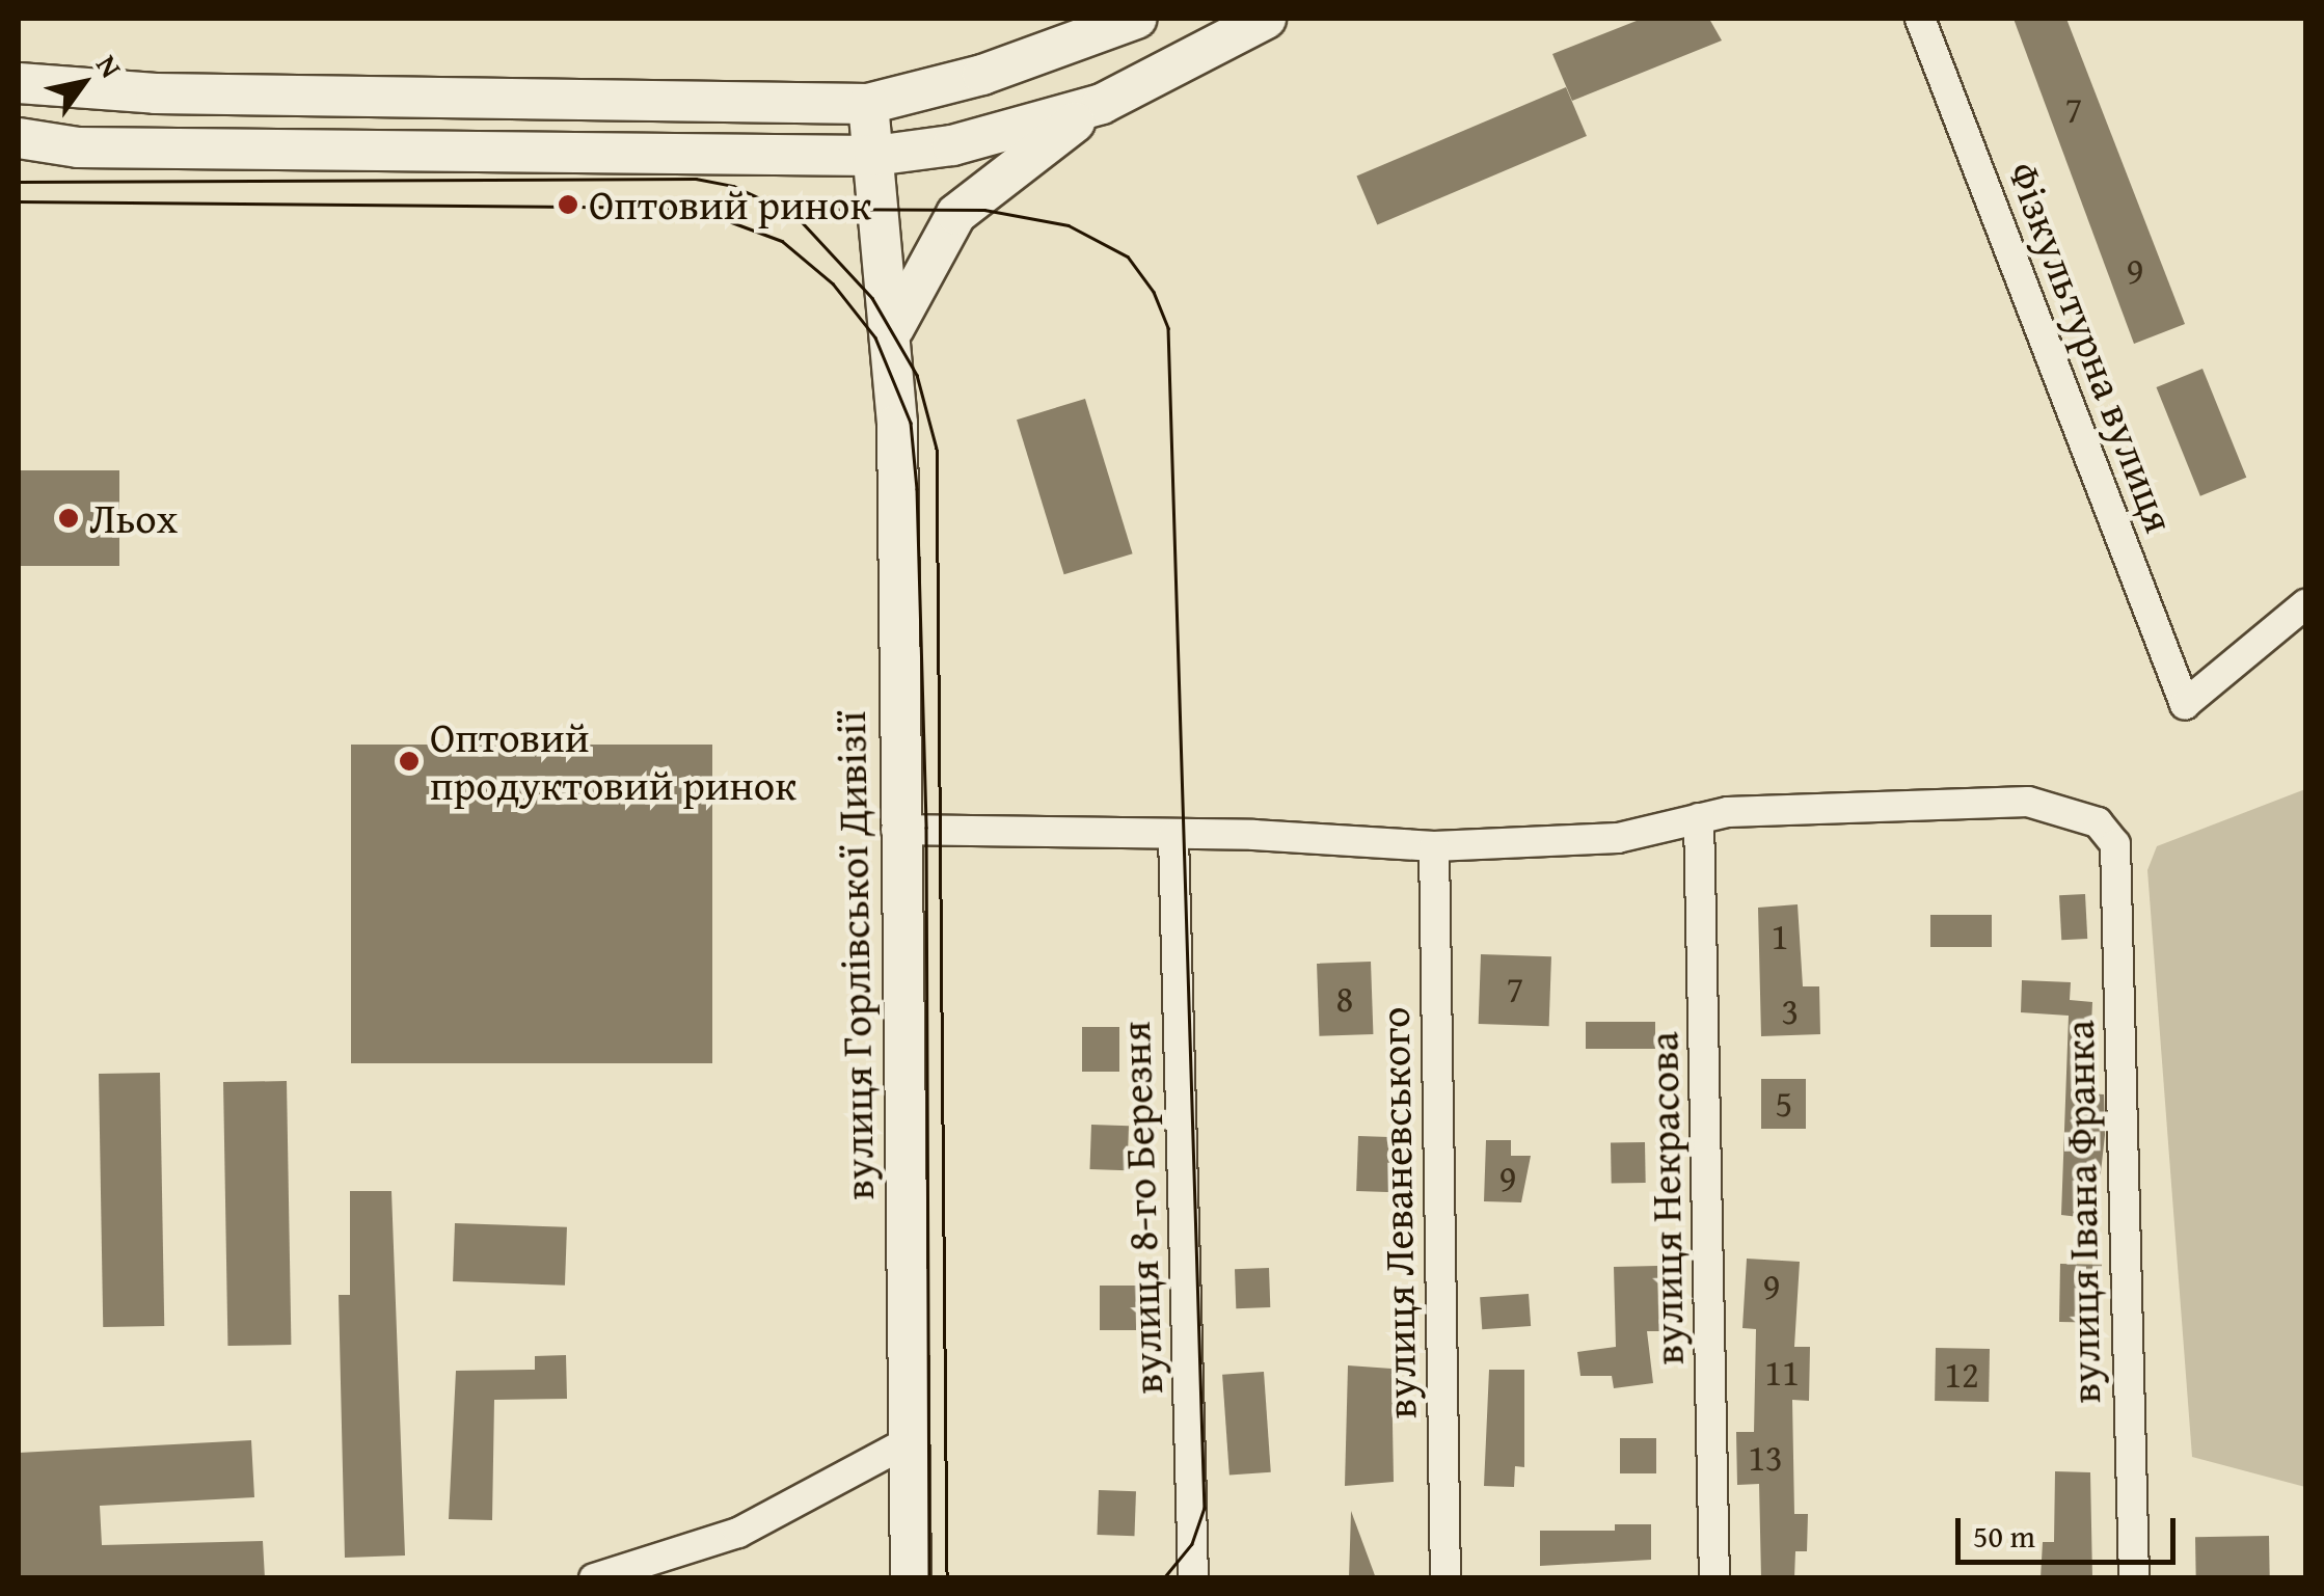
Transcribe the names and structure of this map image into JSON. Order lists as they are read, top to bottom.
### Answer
{
  "streets": {
    "main road": ["вулиця Горлівської Дивізії"],
    "street": [
      "Фізкультурна вулиця",
      "вулиця Некрасова",
      "вулиця 8-го Березня",
      "вулиця Івана Франка",
      "вулиця Леваневського"
    ]
  },
  "crossings": [
    ["вулиця Некрасова", "вулиця Івана Франка"]
  ],
  "places": ["Оптовий ринок", "Льох", "Оптовий продуктовий ринок"],
  "house_numbers": [
    "7",
    "9",
    "1",
    "7",
    "8",
    "3",
    "5",
    "9",
    "9",
    "11",
    "12",
    "13"
  ],
  "scale_bar": "50 m",
  "north": "top right"
}
